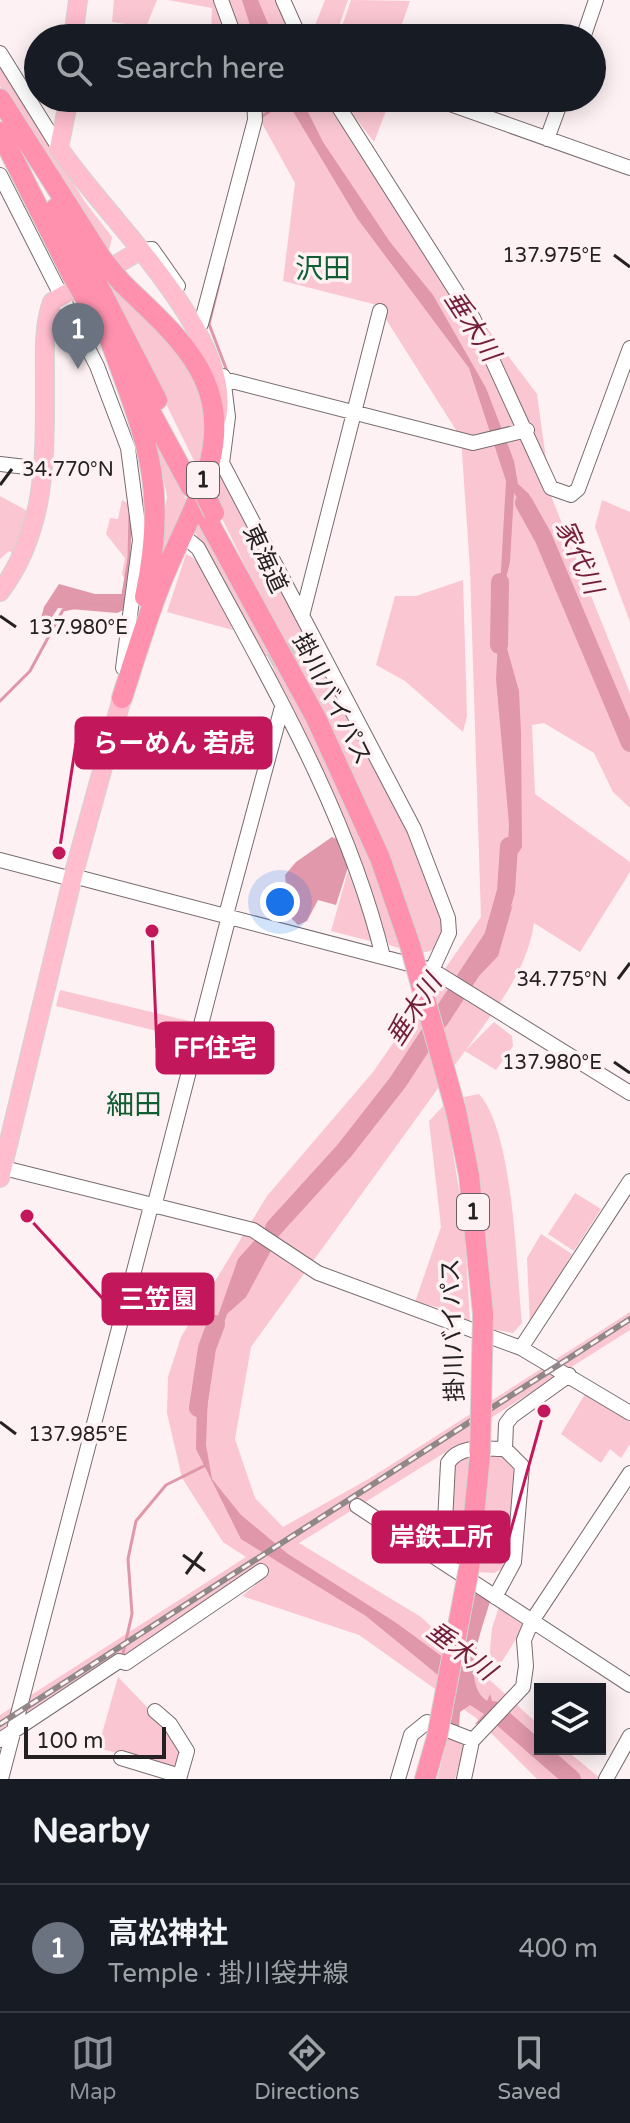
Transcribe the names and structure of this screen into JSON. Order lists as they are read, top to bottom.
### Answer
{
  "streets": {
    "highway": ["1", "東海道", "掛川バイパス"]
  },
  "crossings": [
    ["1", "東海道"],
    ["東海道", "掛川バイパス"]
  ],
  "districts": ["沢田", "細田"],
  "water": ["垂木川", "家代川"],
  "places": [
    "らーめん 若虎",
    "FF住宅",
    "三笠園",
    "岸鉄工所"
  ],
  "scale_bar": "100 m",
  "page": {
    "search": "Search here",
    "pins": "1",
    "scale": "100 m",
    "heading": "Nearby",
    "list": [
      {
        "mark": "1",
        "name": "高松神社",
        "note": "Temple · 掛川袋井線",
        "value": "400 m"
      }
    ],
    "nav": ["Map", "Directions", "Saved"]
  },
  "coordinates": [
    "137.975°E",
    "34.770°N",
    "137.980°E",
    "34.775°N",
    "137.985°E"
  ]
}
